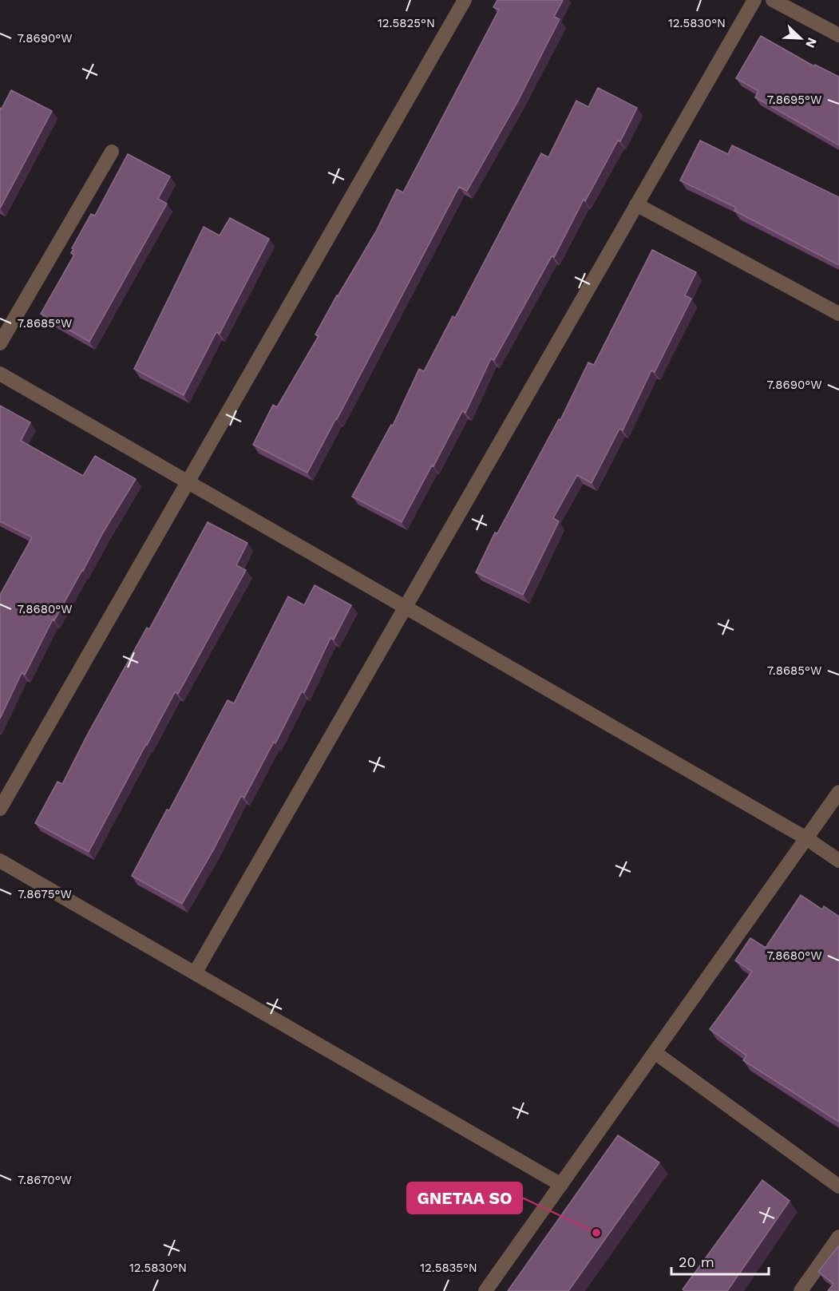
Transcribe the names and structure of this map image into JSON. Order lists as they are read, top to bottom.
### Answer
{
  "places": ["GNETAA SO"],
  "scale_bar": "20 m",
  "north": "bottom right",
  "coordinates": [
    "12.5825°N",
    "12.5830°N",
    "7.8690°W",
    "7.8695°W",
    "7.8685°W",
    "7.8680°W",
    "7.8675°W",
    "7.8670°W",
    "12.5835°N"
  ]
}
